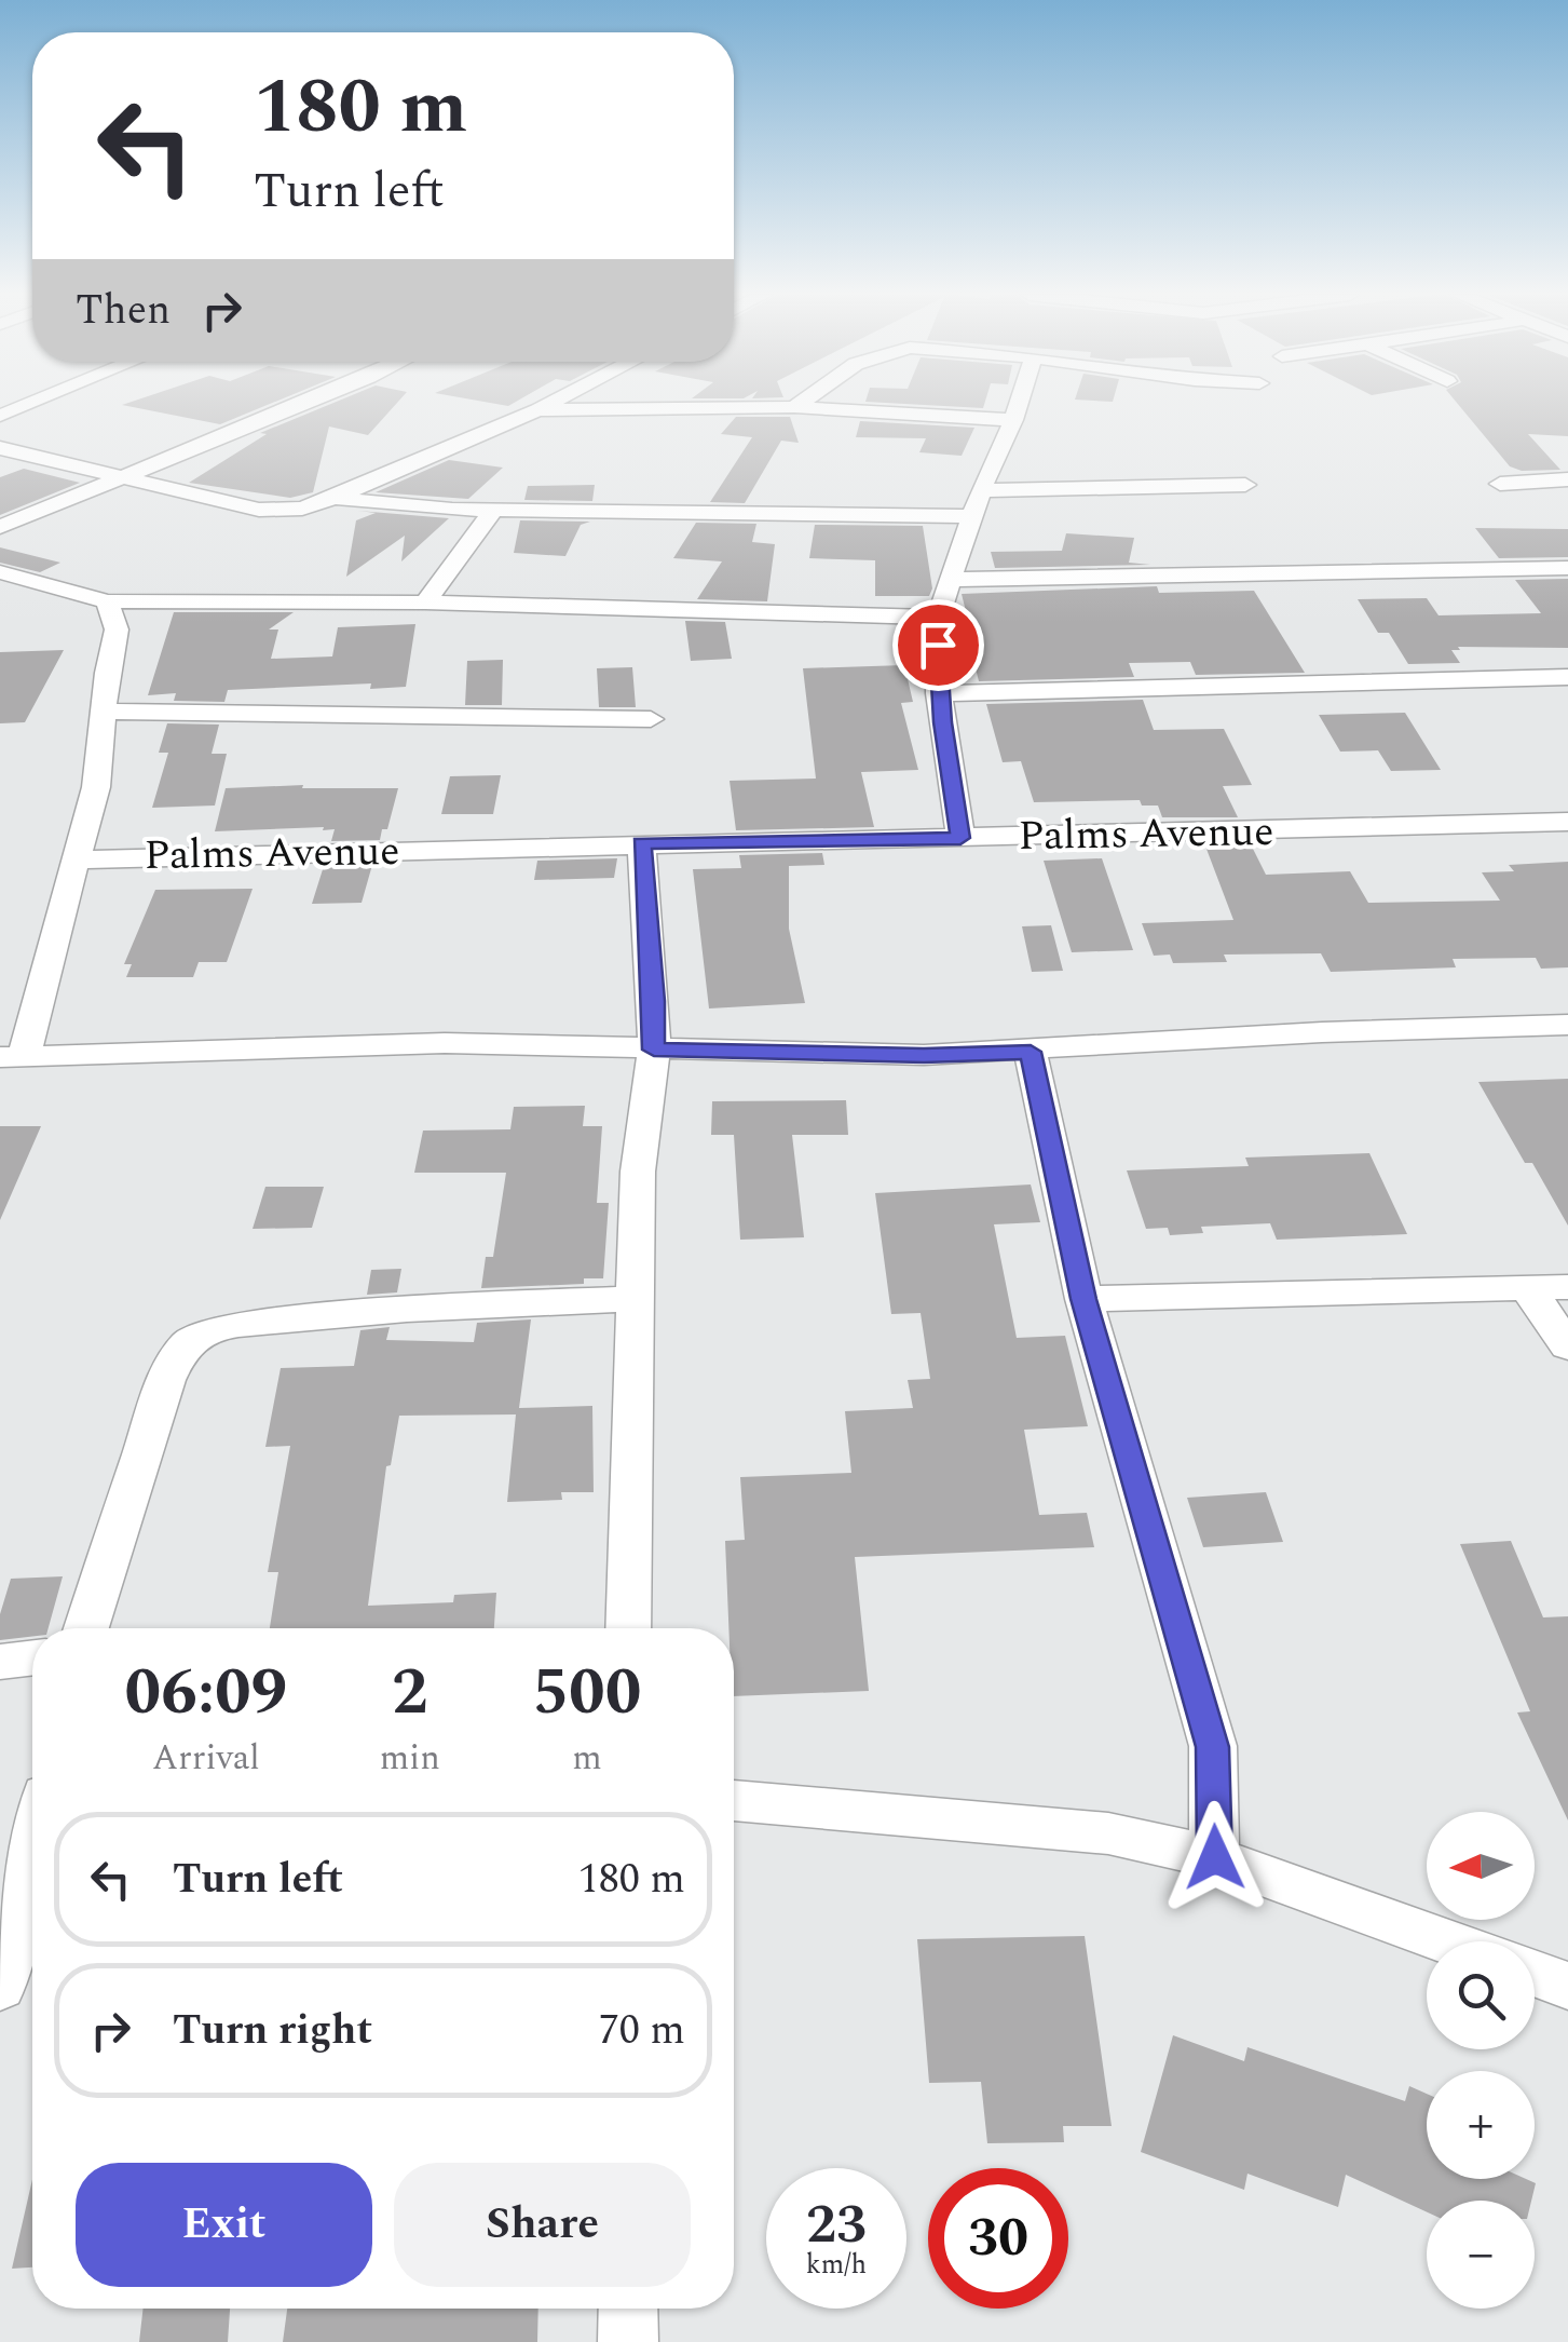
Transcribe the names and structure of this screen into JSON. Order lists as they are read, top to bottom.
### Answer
{
  "streets": {
    "street": ["Palms Avenue"]
  },
  "north": "left",
  "page": {
    "turn": ["180 m", "Turn left"],
    "then": "Then",
    "eta": [
      "06:09",
      "Arrival",
      "2",
      "min",
      "500",
      "m"
    ],
    "map_buttons": ["+", "−"],
    "list": [
      {
        "name": "Turn left",
        "value": "180 m"
      },
      {
        "name": "Turn right",
        "value": "70 m"
      }
    ],
    "buttons": ["Exit", "Share"],
    "speed": "23 km/h",
    "limit": "30"
  }
}
